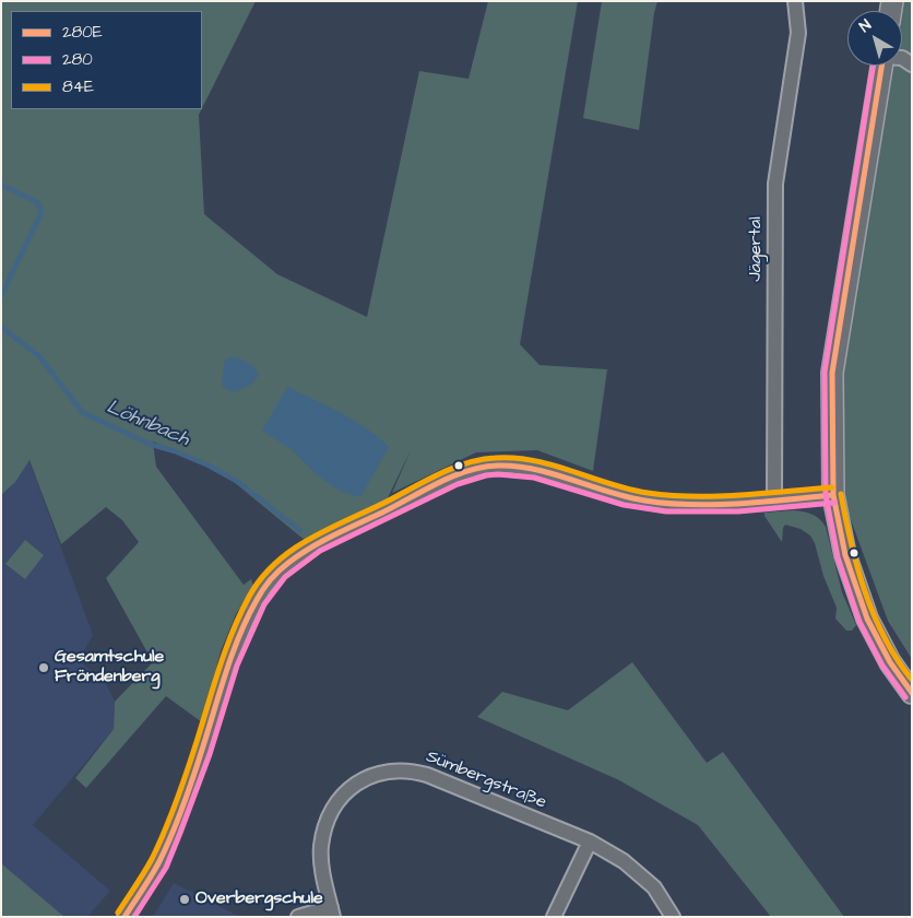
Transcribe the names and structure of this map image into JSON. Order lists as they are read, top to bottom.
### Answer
{
  "streets": {
    "street": ["Jägertal", "Sümbergstraße"]
  },
  "water": ["Löhnbach"],
  "places": ["Gesamtschule Fröndenberg", "Overbergschule"],
  "lines": ["transit line 280E", "transit line 280", "transit line 84E"],
  "legend": ["280E", "280", "84E"],
  "north": "top left"
}
